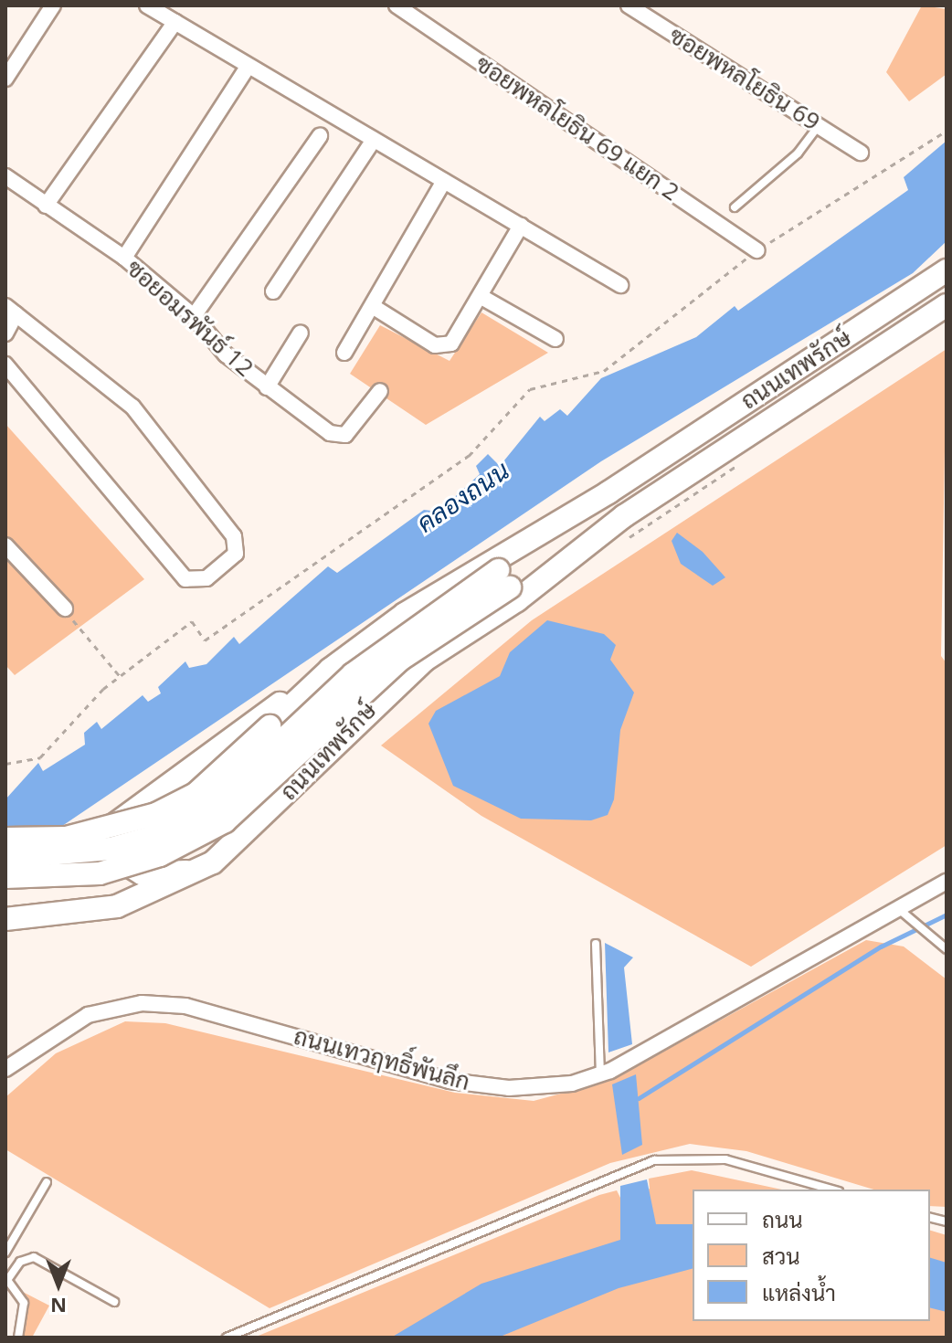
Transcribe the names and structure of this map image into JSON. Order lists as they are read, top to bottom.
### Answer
{
  "streets": {
    "main road": ["ถนนเทพรักษ์"],
    "street": [
      "ซอยพหลโยธิน 69",
      "ซอยพหลโยธิน 69 แยก 2",
      "ซอยอมรพันธ์ 12",
      "ถนนเทวฤทธิ์พันลึก"
    ]
  },
  "water": ["คลองถนน"],
  "legend": ["ถนน", "สวน", "แหล่งน้ำ"],
  "north": "bottom"
}
